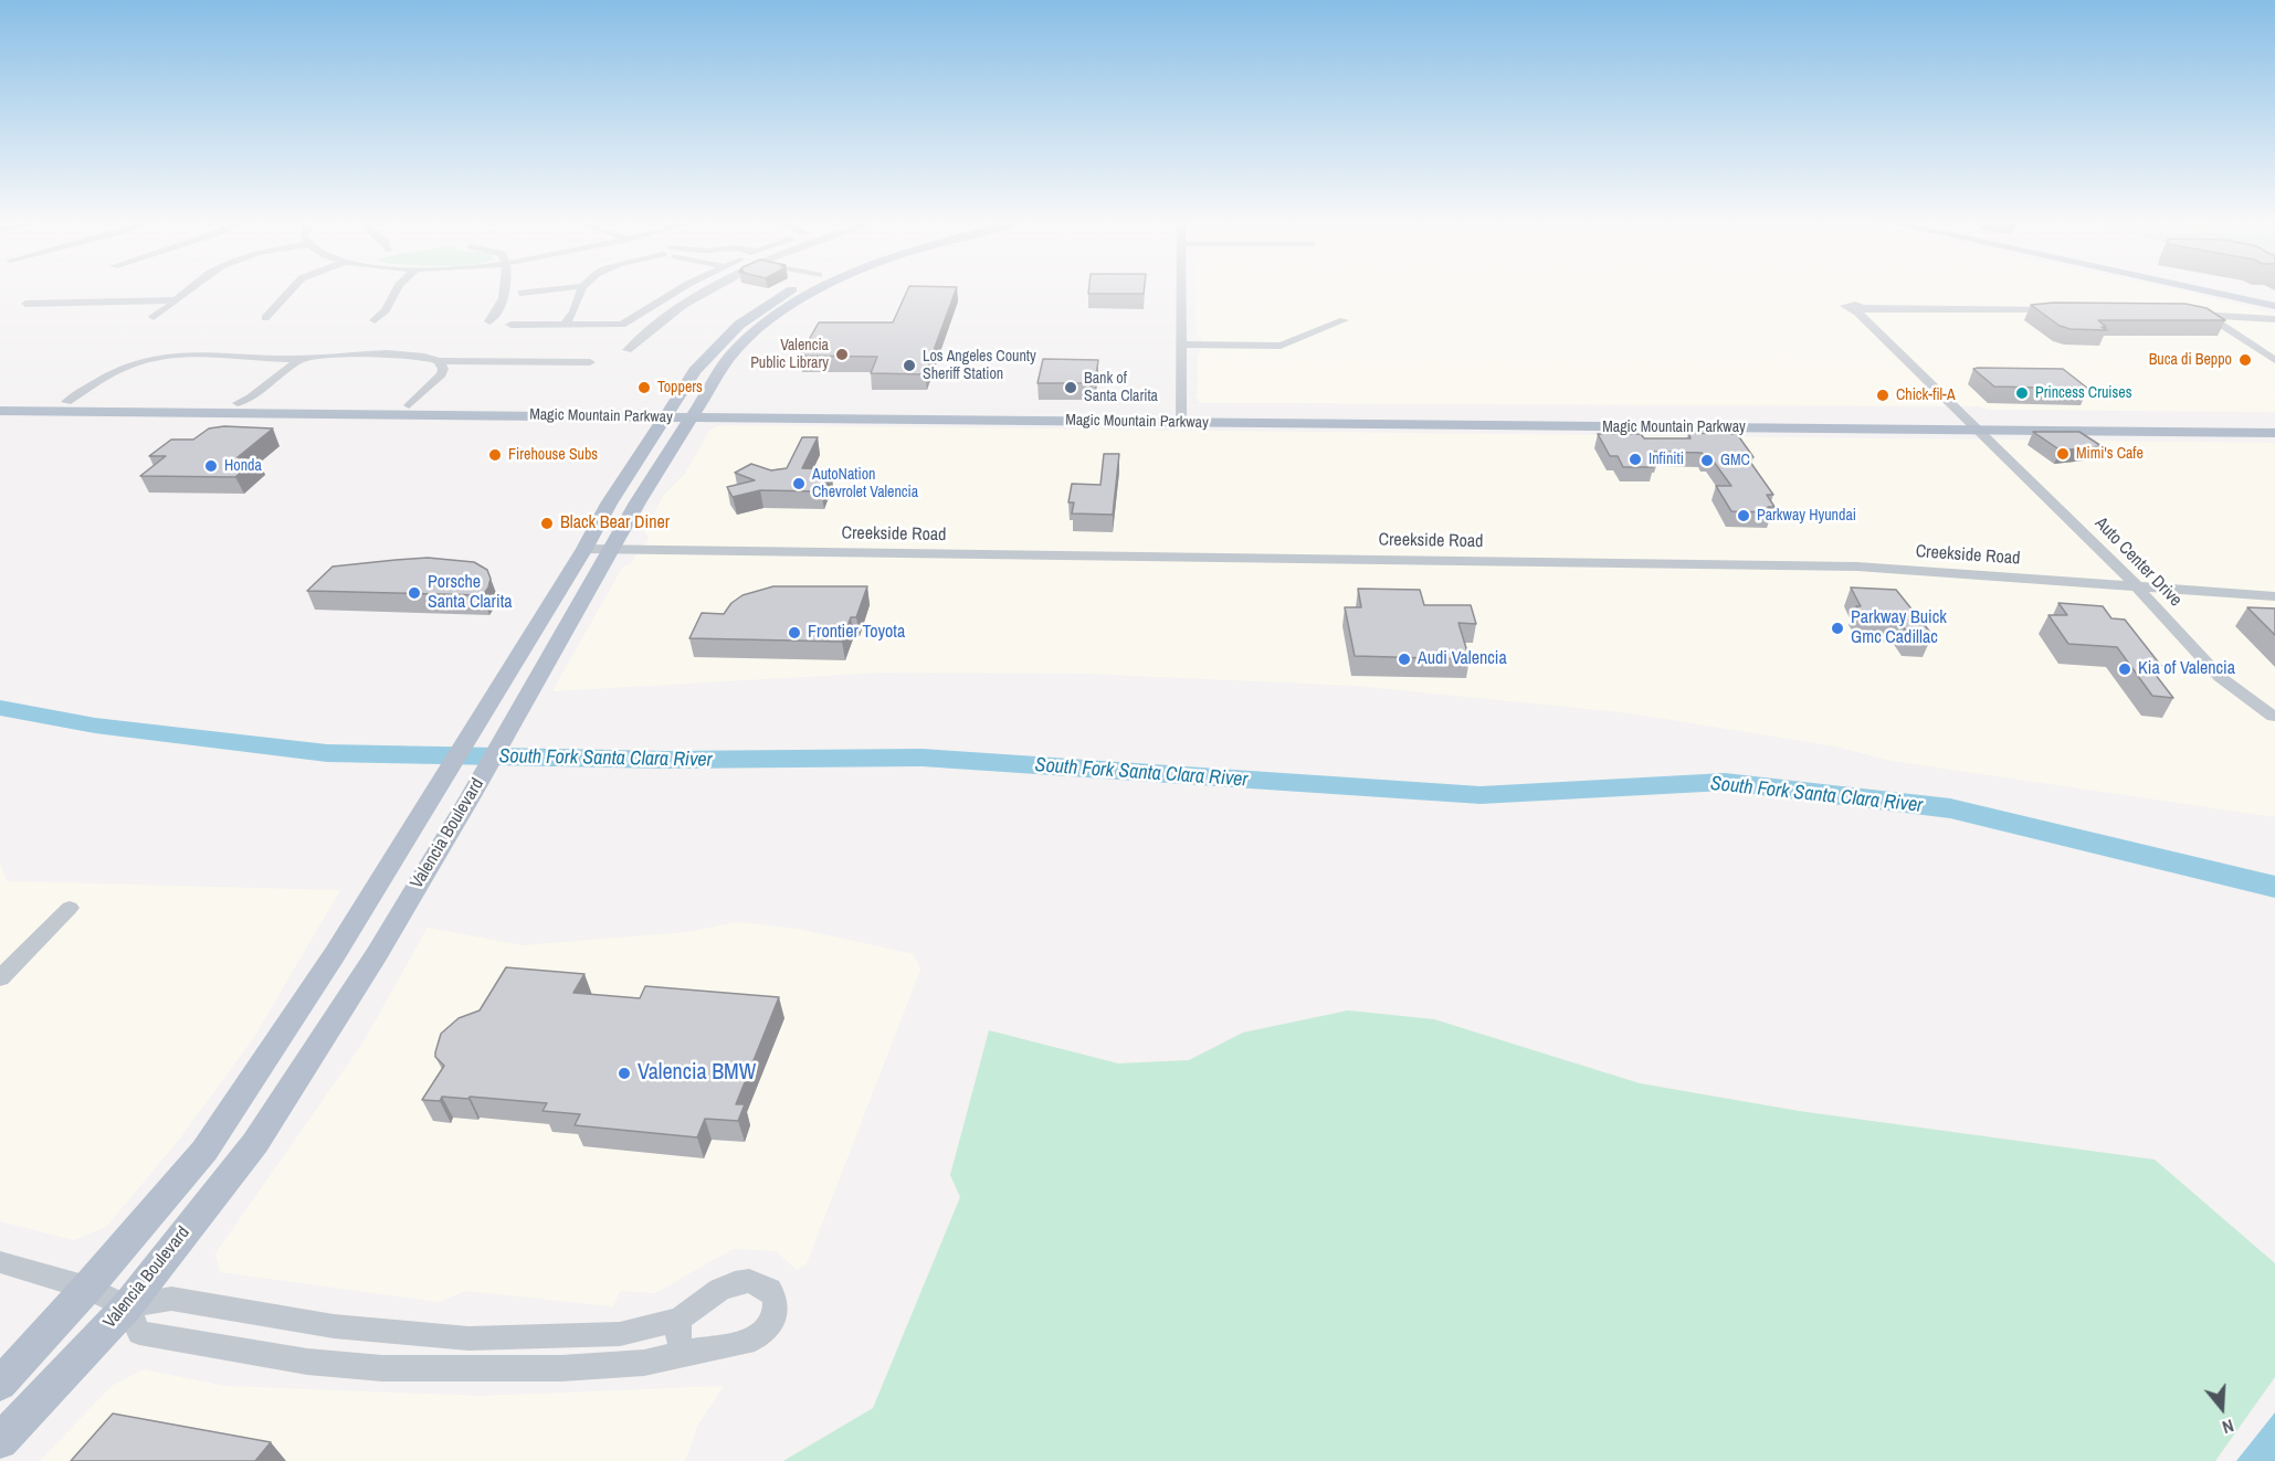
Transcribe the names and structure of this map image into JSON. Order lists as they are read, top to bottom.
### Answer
{
  "streets": {
    "main road": ["Magic Mountain Parkway", "Valencia Boulevard"],
    "street": ["Creekside Road", "Auto Center Drive"]
  },
  "crossings": [
    ["Magic Mountain Parkway", "Auto Center Drive"],
    ["Magic Mountain Parkway", "Valencia Boulevard"],
    ["Creekside Road", "Auto Center Drive"],
    ["Creekside Road", "Valencia Boulevard"]
  ],
  "water": ["South Fork Santa Clara River"],
  "places": [
    "Valencia Public Library",
    "Buca di Beppo",
    "Los Angeles County Sheriff Station",
    "Toppers",
    "Bank of Santa Clarita",
    "Princess Cruises",
    "Chick-fil-A",
    "Mimi's Cafe",
    "Firehouse Subs",
    "Infiniti",
    "GMC",
    "Honda",
    "AutoNation Chevrolet Valencia",
    "Parkway Hyundai",
    "Black Bear Diner",
    "Porsche Santa Clarita",
    "Parkway Buick Gmc Cadillac",
    "Frontier Toyota",
    "Audi Valencia",
    "Kia of Valencia",
    "Valencia BMW"
  ],
  "north": "bottom"
}
